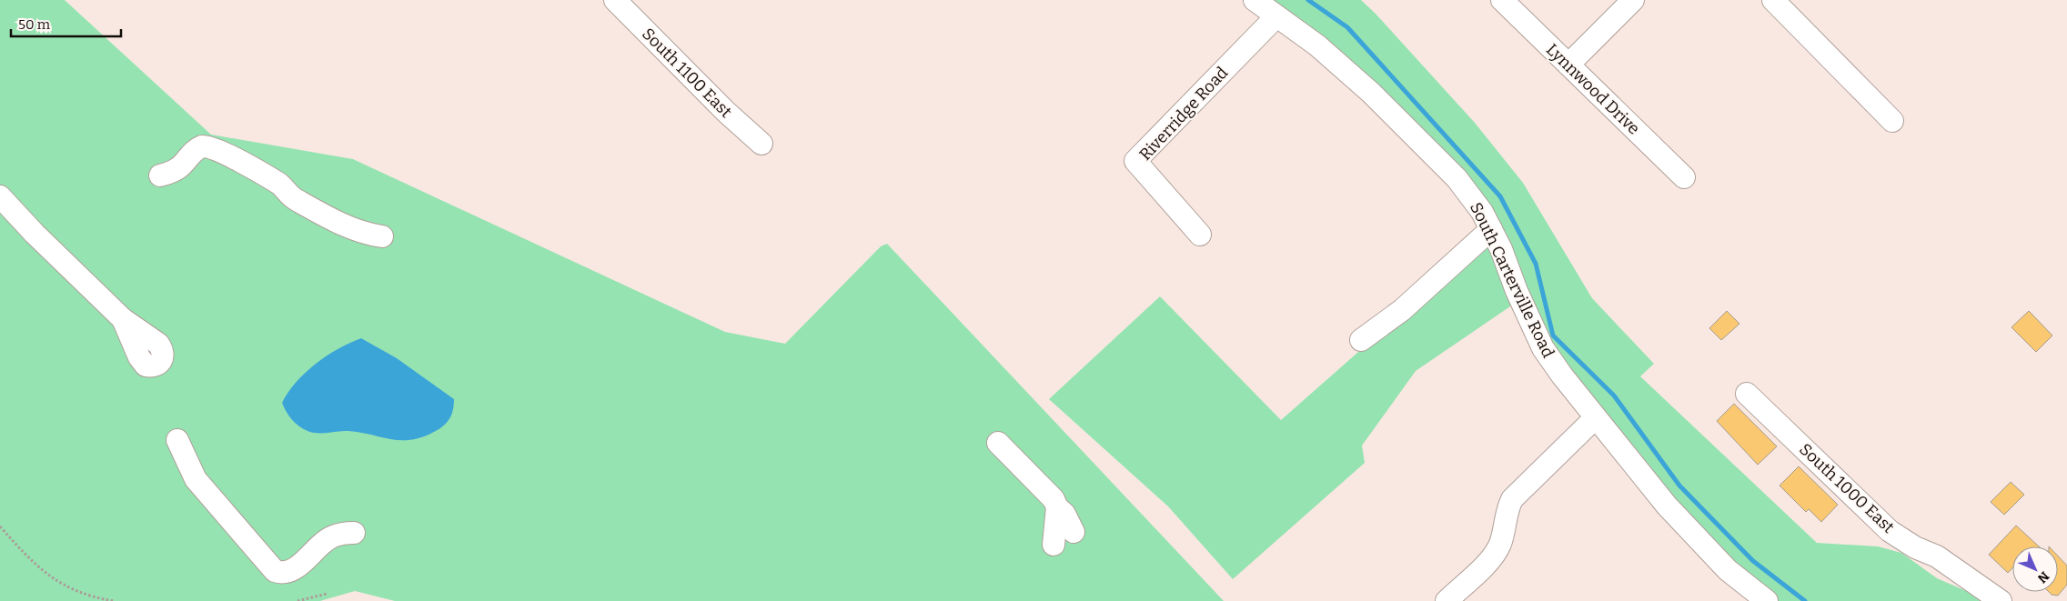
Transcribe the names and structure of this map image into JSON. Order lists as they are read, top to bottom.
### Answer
{
  "streets": {
    "street": [
      "South 1100 East",
      "Lynnwood Drive",
      "Riverridge Road",
      "South Carterville Road",
      "South 1000 East"
    ]
  },
  "crossings": [
    ["Riverridge Road", "South Carterville Road"]
  ],
  "scale_bar": "50 m",
  "north": "bottom right"
}
